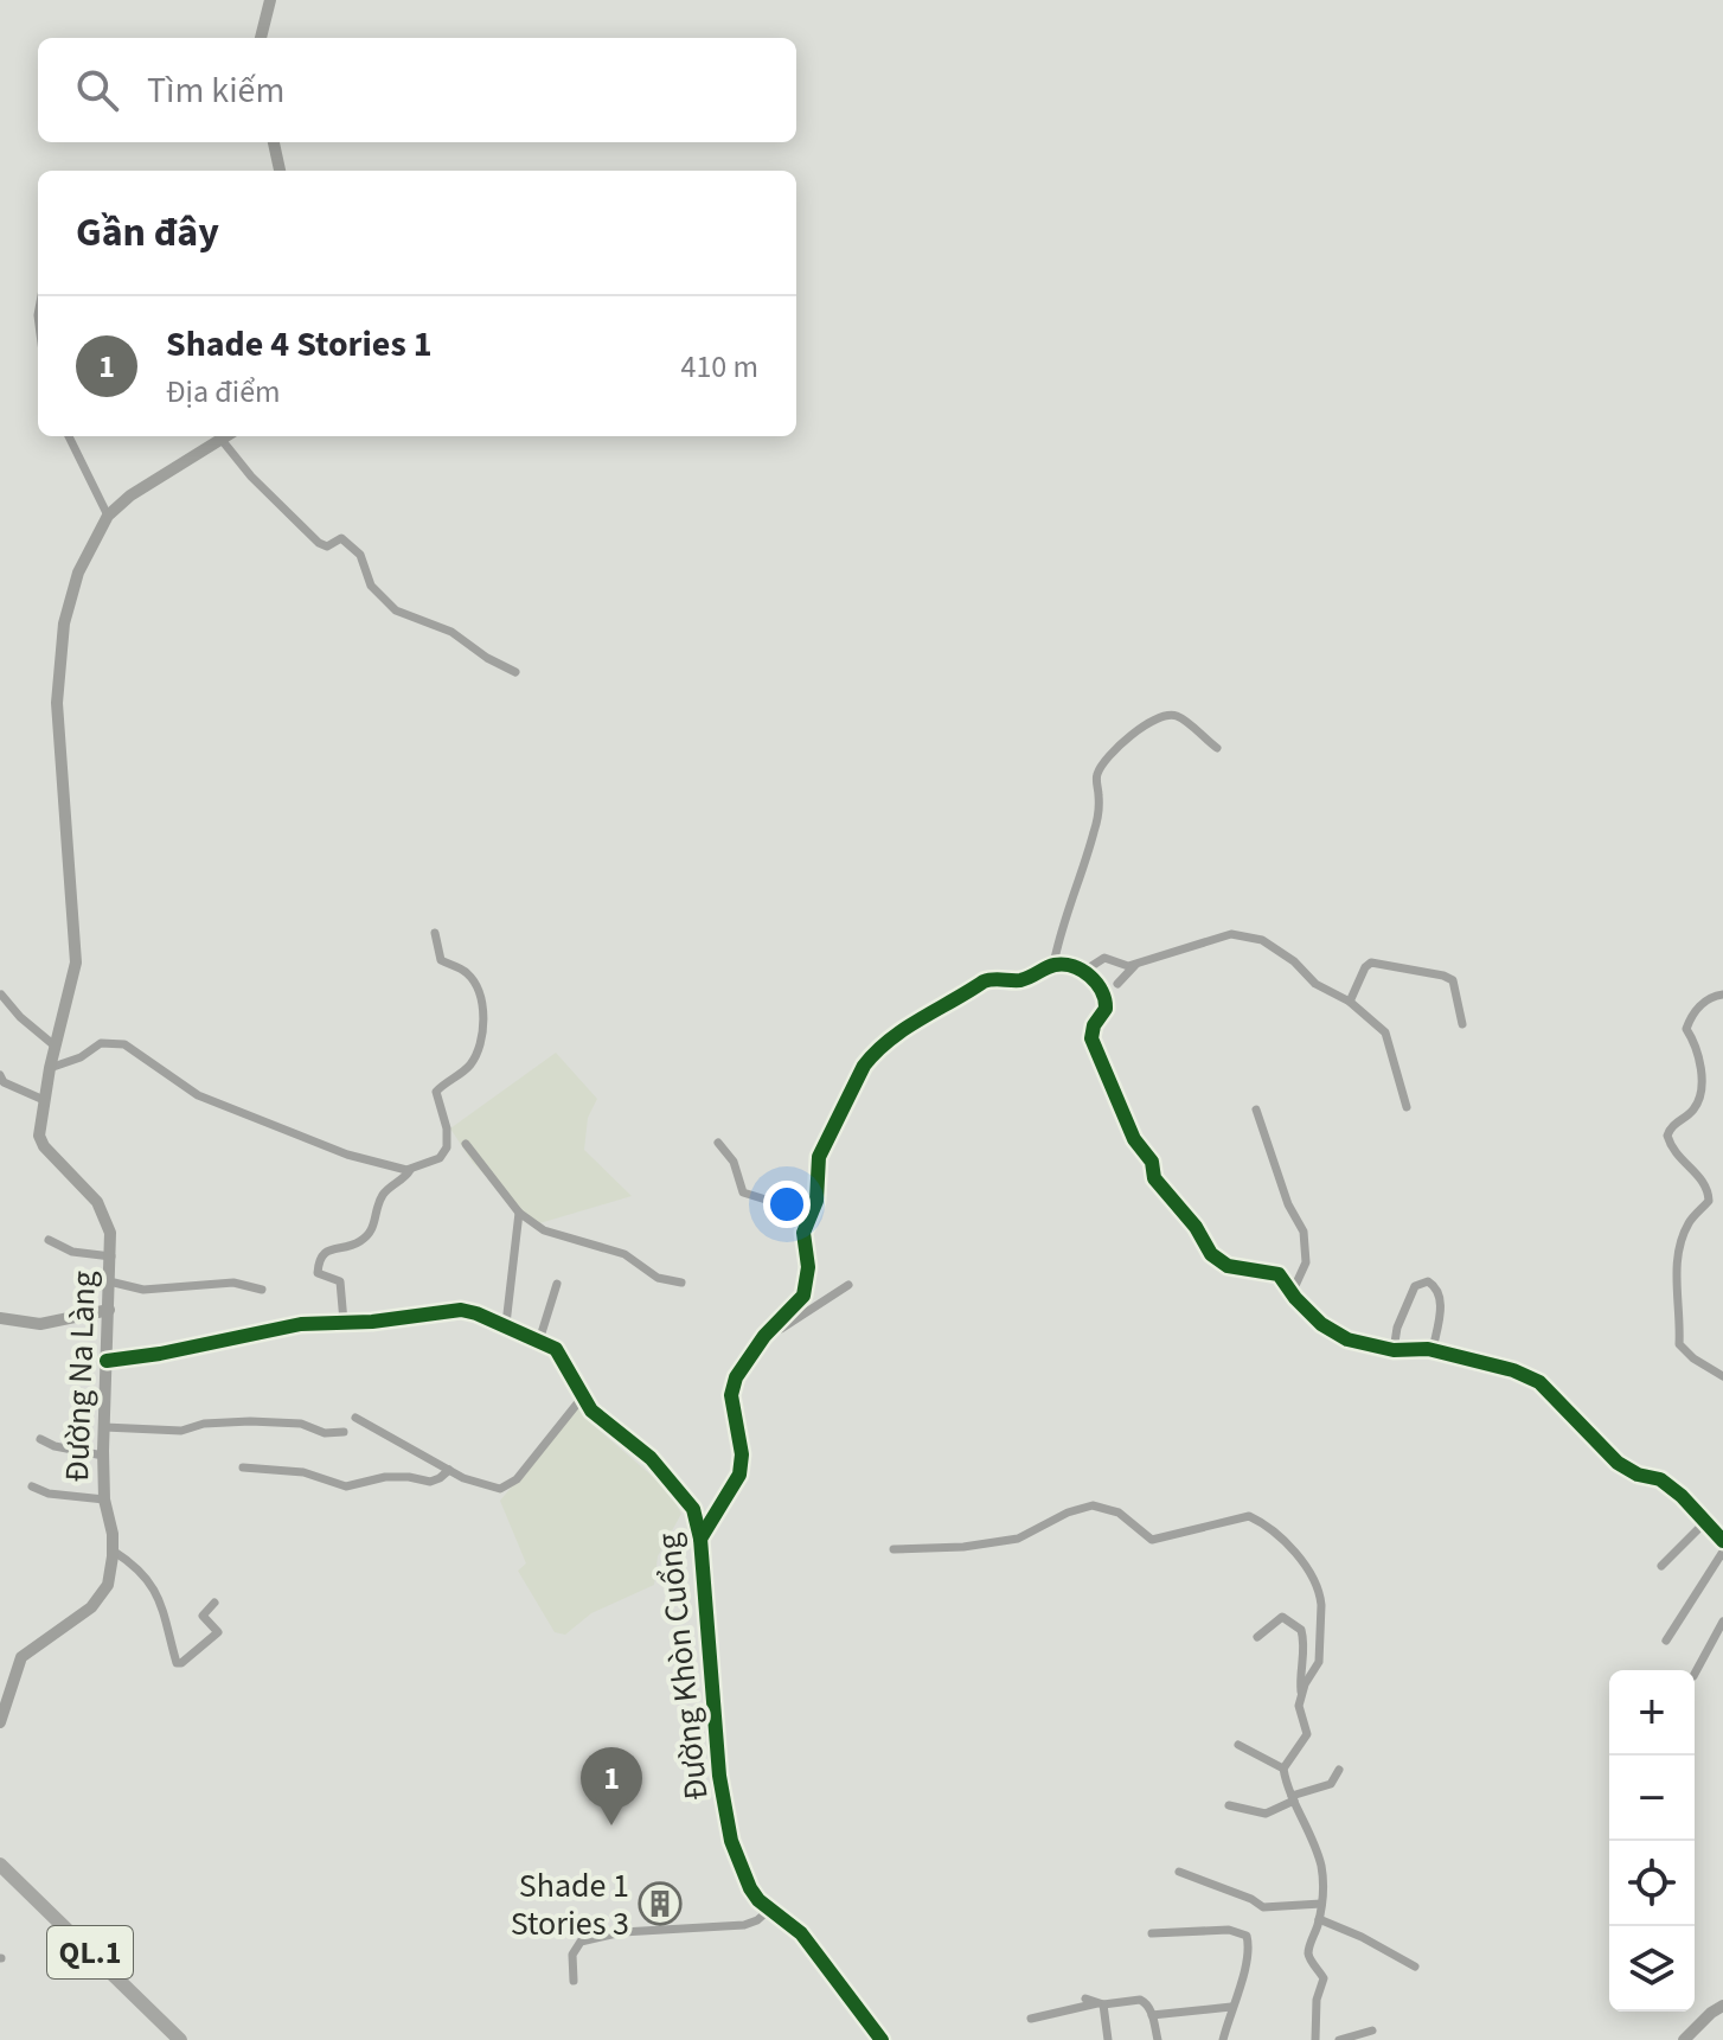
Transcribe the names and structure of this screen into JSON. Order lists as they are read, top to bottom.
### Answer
{
  "streets": {
    "highway": ["QL.1"],
    "main road": ["Đường Na Làng", "Đường Khòn Cuổng"]
  },
  "crossings": [
    ["Đường Na Làng", "Đường Khòn Cuổng"]
  ],
  "places": {
    "building": ["Shade 1 Stories 3"]
  },
  "page": {
    "search": "Tìm kiếm",
    "heading": "Gần đây",
    "list": [
      {
        "mark": "1",
        "name": "Shade 4 Stories 1",
        "note": "Địa điểm",
        "value": "410 m"
      }
    ],
    "map_buttons": ["+", "−"],
    "pins": "1"
  }
}
